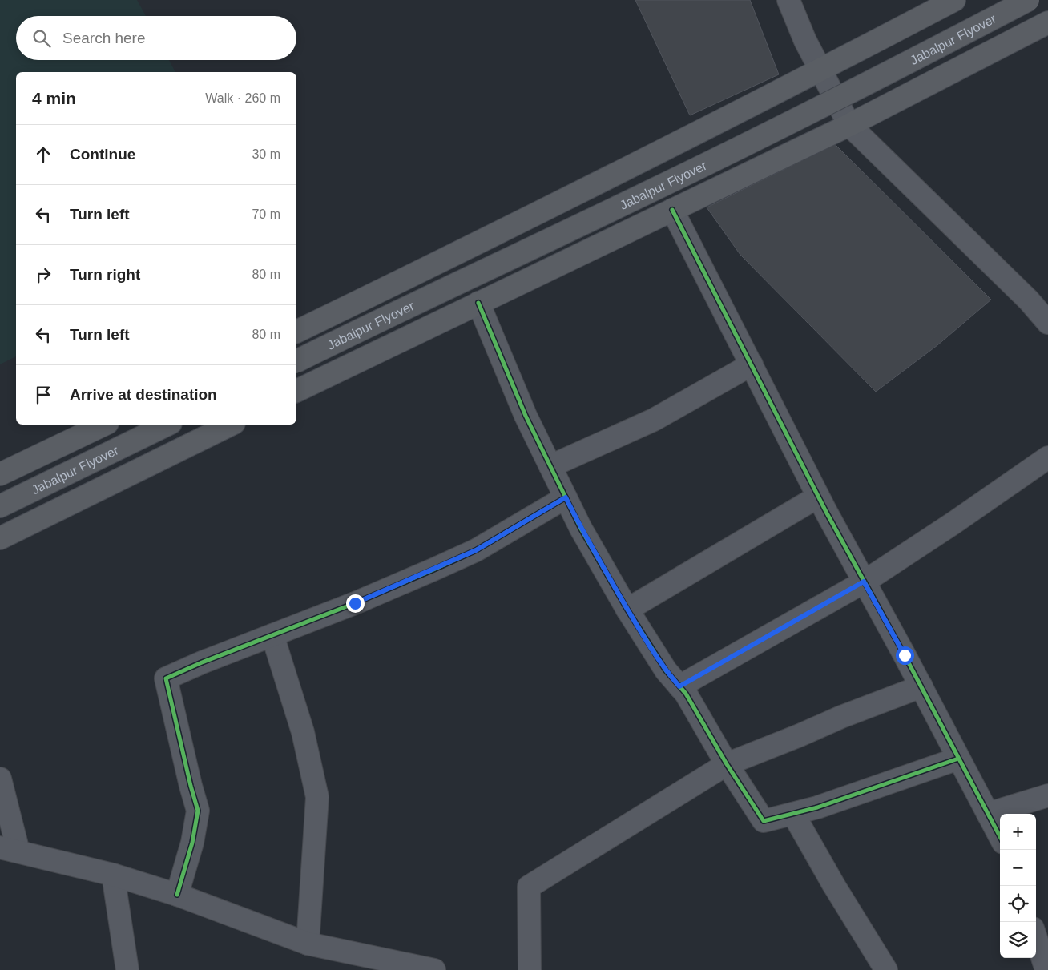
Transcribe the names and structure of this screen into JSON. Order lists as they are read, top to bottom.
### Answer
{
  "streets": {
    "main road": ["Jabalpur Flyover"]
  },
  "page": {
    "search": "Search here",
    "heading": ["4 min", "Walk · 260 m"],
    "list": [
      ["Continue", "30 m"],
      ["Turn left", "70 m"],
      ["Turn right", "80 m"],
      ["Turn left", "80 m"],
      "Arrive at destination"
    ],
    "map_buttons": ["+", "−"]
  }
}
